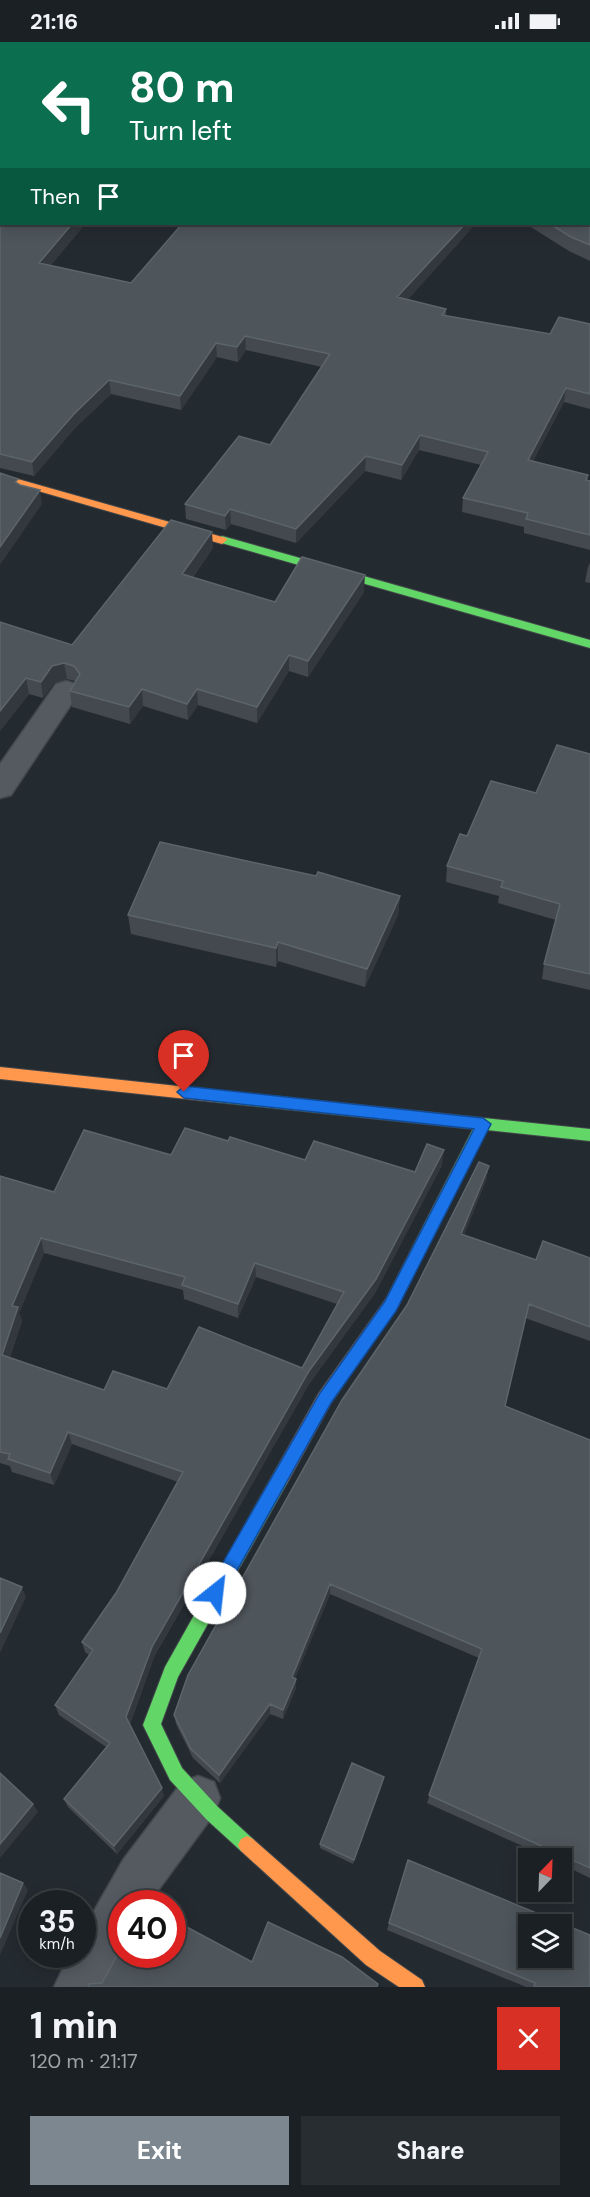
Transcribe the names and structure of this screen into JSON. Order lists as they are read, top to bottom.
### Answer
{
  "north": "top right",
  "page": {
    "status": "21:16",
    "turn": ["80 m", "Turn left"],
    "then": "Then",
    "speed": "35 km/h",
    "limit": "40",
    "heading": ["1 min", "120 m · 21:17"],
    "buttons": ["Exit", "Share"]
  }
}
